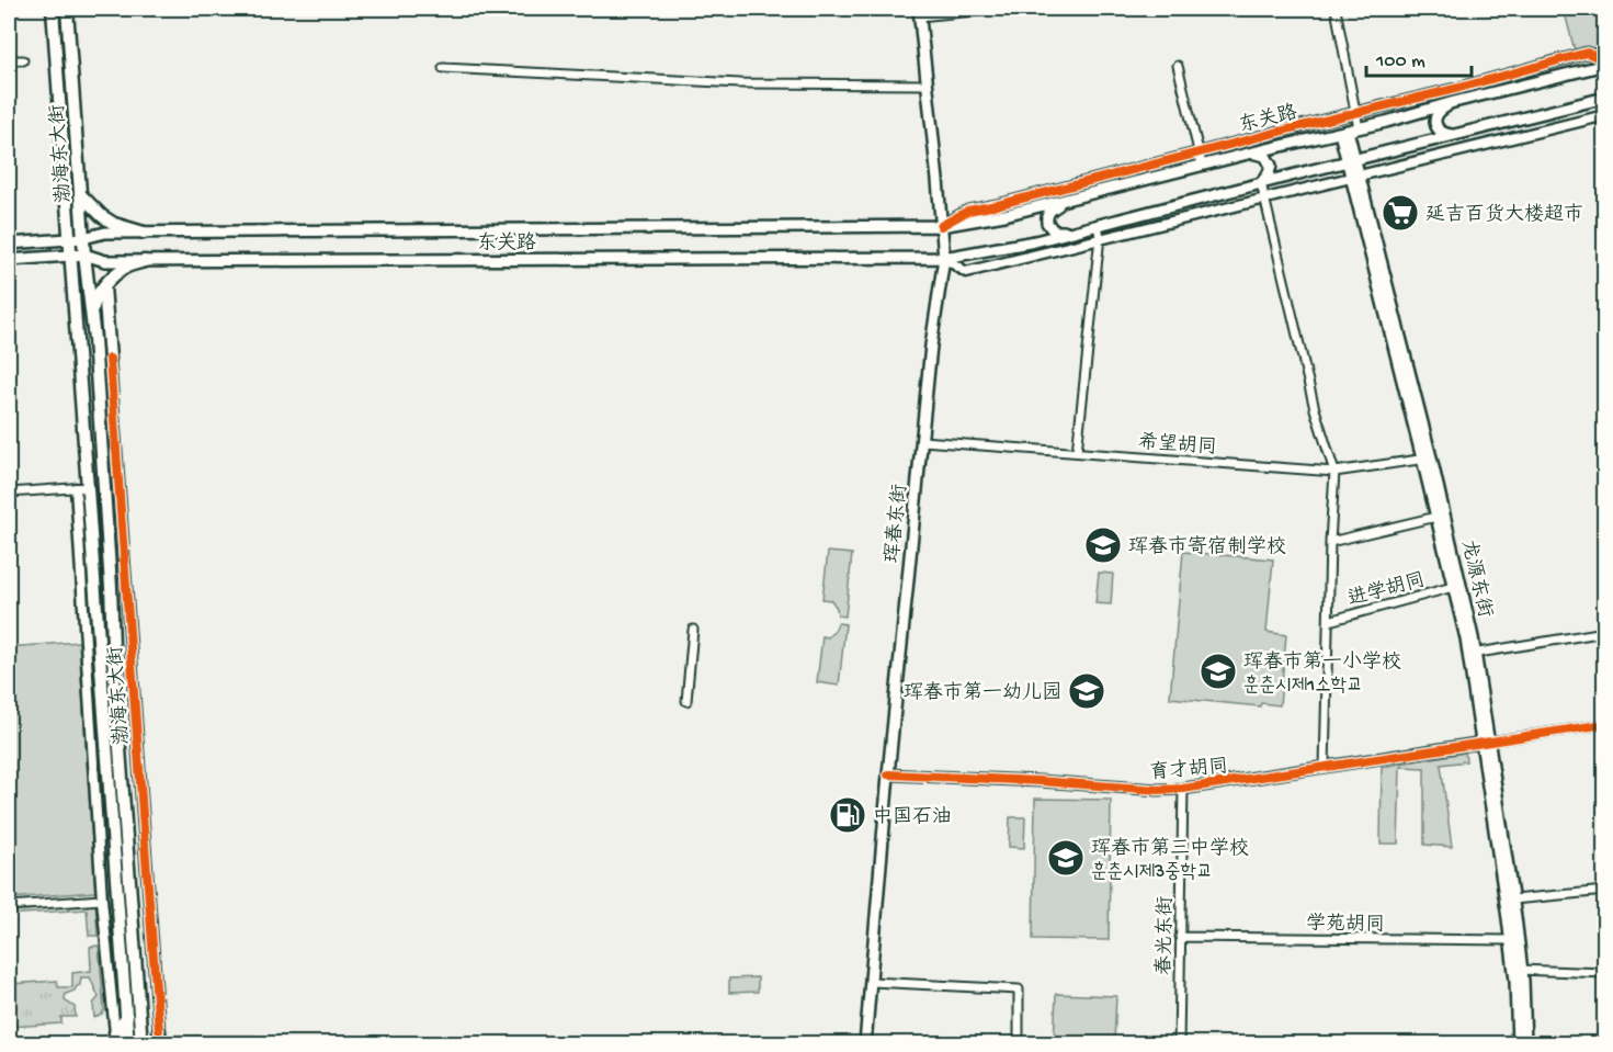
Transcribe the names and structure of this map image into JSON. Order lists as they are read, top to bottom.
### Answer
{
  "streets": {
    "highway": ["渤海东大街"],
    "main road": ["东关路", "珲春东街", "龙源东街"],
    "street": [
      "希望胡同",
      "进学胡同",
      "育才胡同",
      "学苑胡同",
      "春光东街"
    ]
  },
  "crossings": [
    ["东关路", "渤海东大街"],
    ["东关路", "珲春东街"],
    ["东关路", "龙源东街"],
    ["希望胡同", "珲春东街"],
    ["希望胡同", "龙源东街"],
    ["珲春东街", "育才胡同"],
    ["龙源东街", "进学胡同"],
    ["龙源东街", "育才胡同"],
    ["龙源东街", "学苑胡同"],
    ["育才胡同", "春光东街"],
    ["学苑胡同", "春光东街"]
  ],
  "places": {
    "supermarket": ["延吉百货大楼超市"],
    "school or university": [
      "珲春市寄宿制学校",
      "珲春市第一小学校 훈춘시제1소학교",
      "珲春市第一幼儿园",
      "珲春市第三中学校 훈춘시제3중학교"
    ],
    "fuel station": ["中国石油"]
  },
  "scale_bar": "100 m"
}
